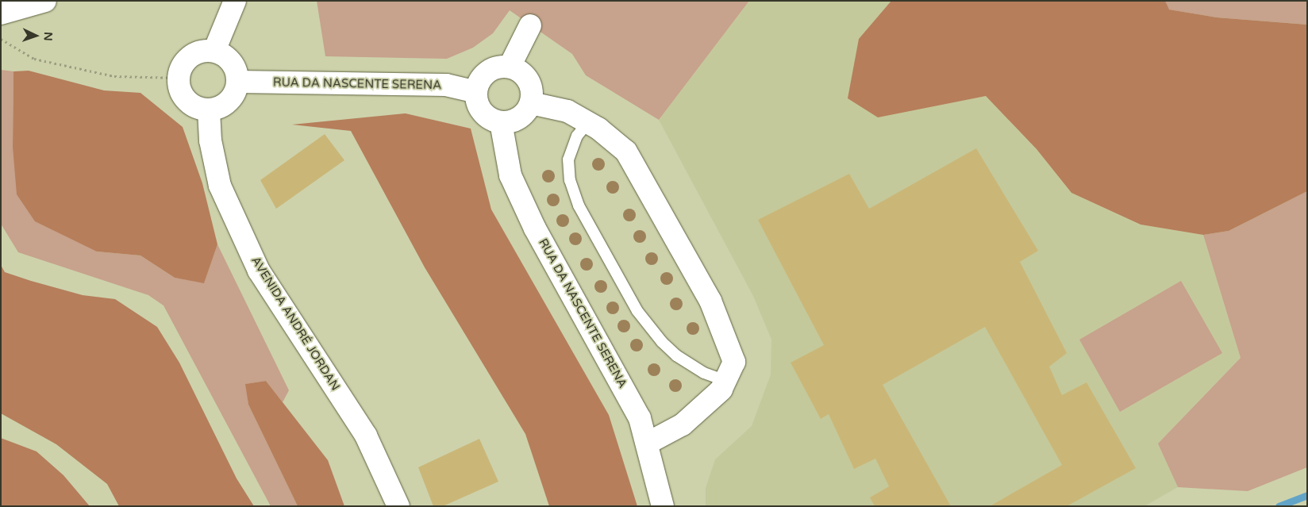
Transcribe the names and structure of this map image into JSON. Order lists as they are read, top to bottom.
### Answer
{
  "streets": {
    "street": ["RUA DA NASCENTE SERENA", "AVENIDA ANDRÉ JORDAN"]
  },
  "crossings": [
    ["RUA DA NASCENTE SERENA", "AVENIDA ANDRÉ JORDAN"]
  ],
  "north": "right"
}
